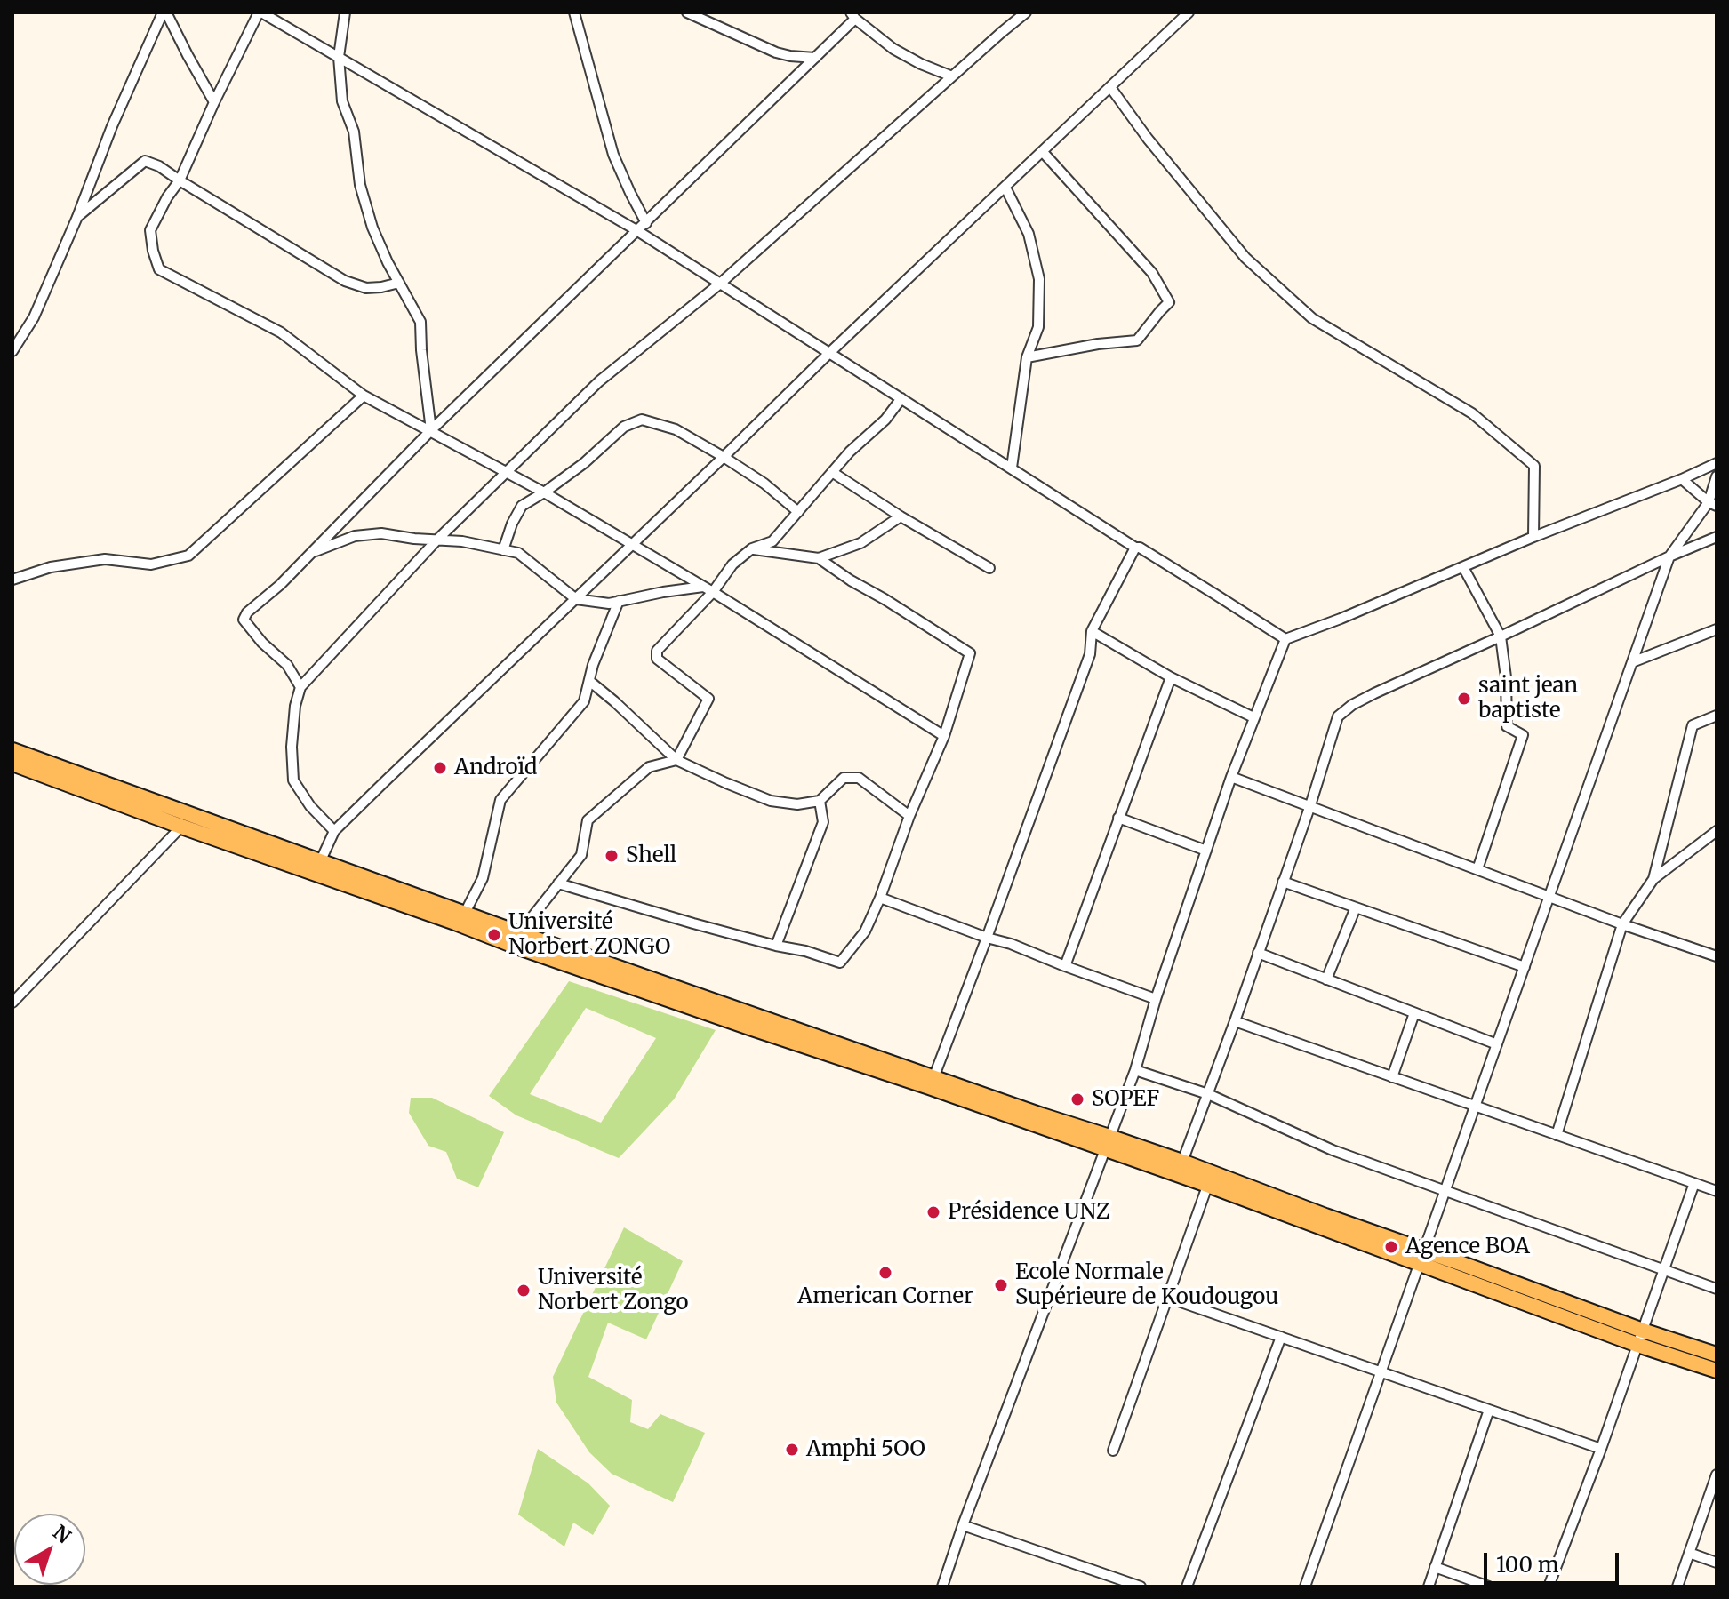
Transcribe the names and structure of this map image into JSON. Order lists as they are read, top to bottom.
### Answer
{
  "places": [
    "saint jean baptiste",
    "Androïd",
    "Shell",
    "Université Norbert ZONGO",
    "SOPEF",
    "Présidence UNZ",
    "Agence BOA",
    "American Corner",
    "Ecole Normale Supérieure de Koudougou",
    "Université Norbert Zongo",
    "Amphi 5OO"
  ],
  "scale_bar": "100 m",
  "north": "top right"
}
